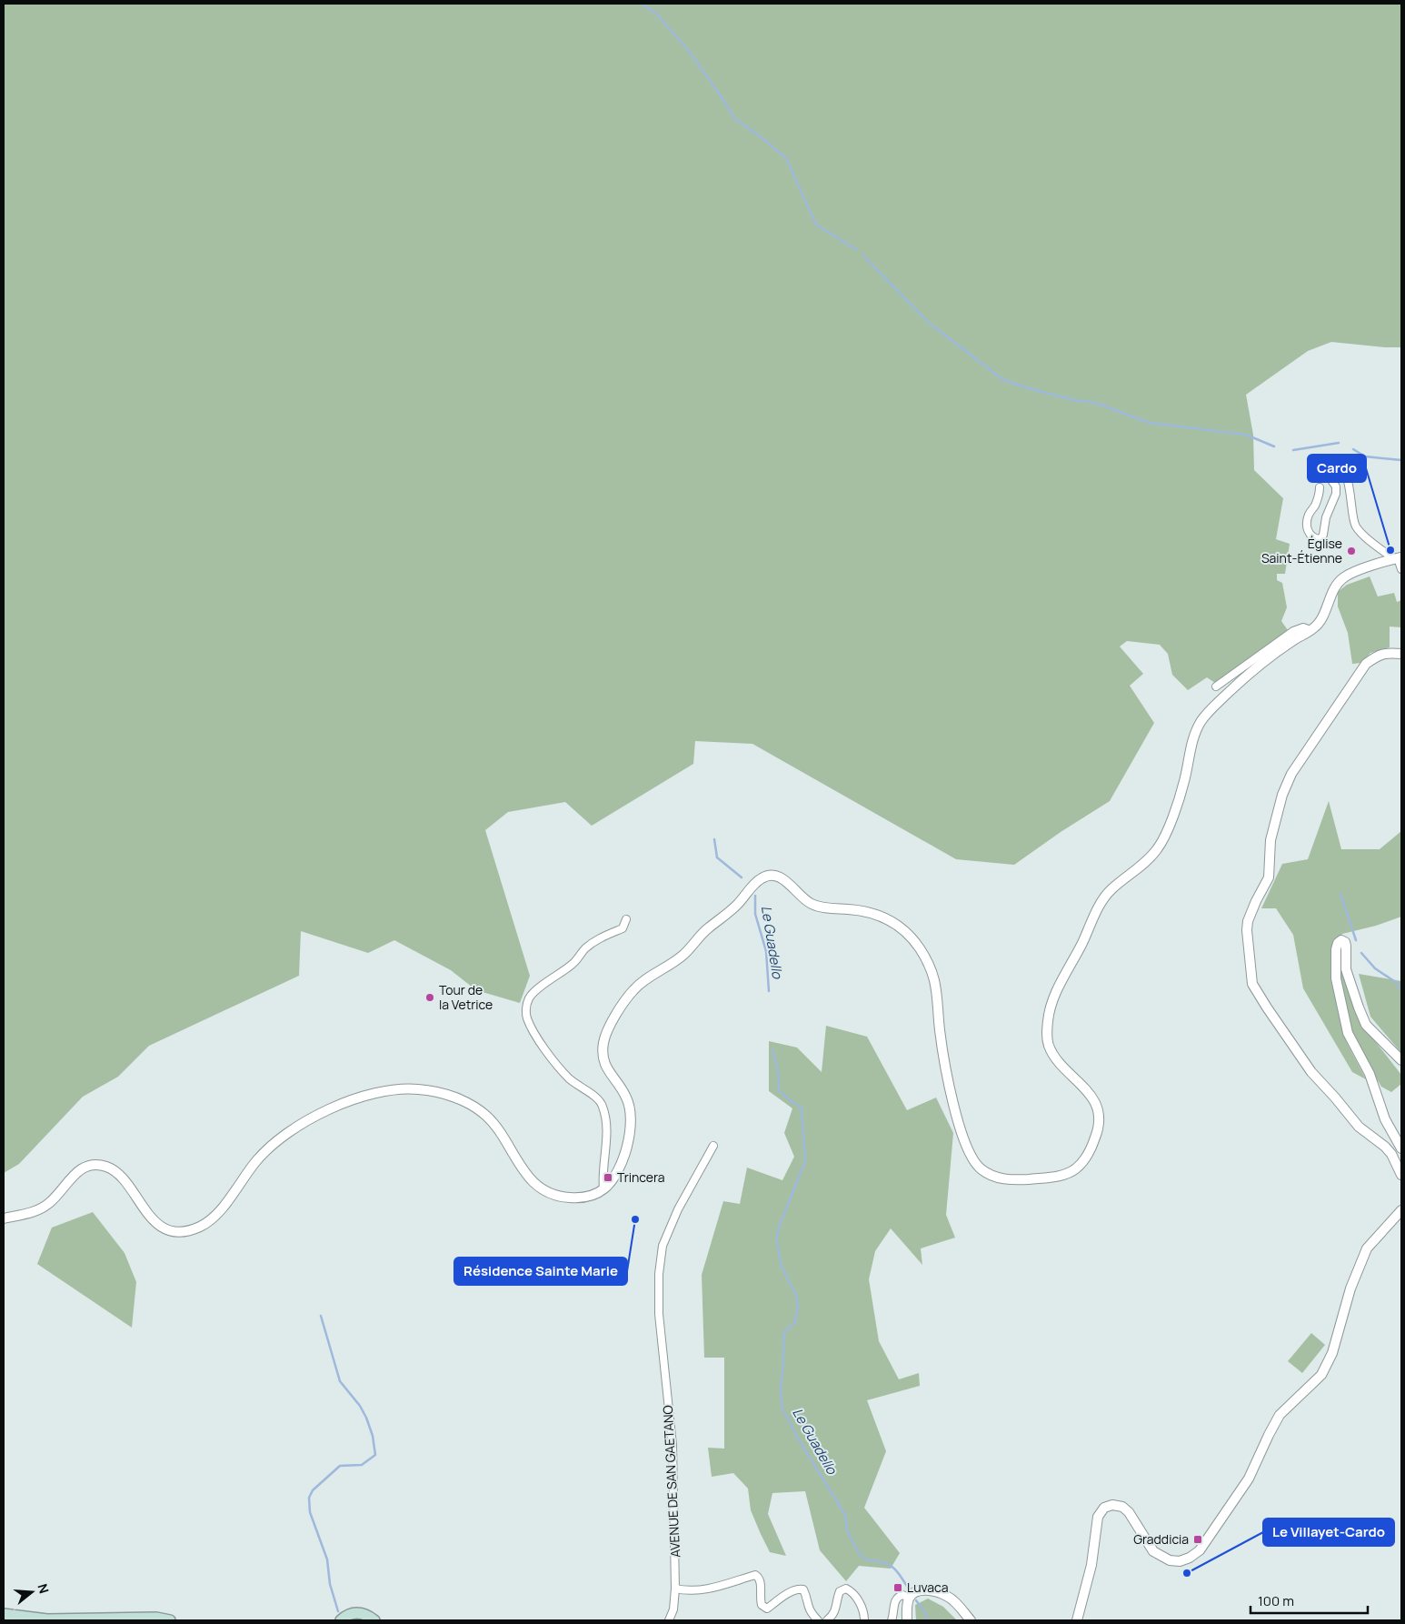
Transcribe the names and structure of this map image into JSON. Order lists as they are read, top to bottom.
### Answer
{
  "streets": {
    "street": ["AVENUE DE SAN GAETANO"]
  },
  "water": ["Le Guadello"],
  "places": {
    "other": [
      "Cardo",
      "Église Saint-Étienne",
      "Tour de la Vetrice",
      "Résidence Sainte Marie",
      "Le Villayet-Cardo"
    ],
    "transit": ["Trincera", "Graddicia", "Luvaca"]
  },
  "scale_bar": "100 m",
  "north": "right"
}
